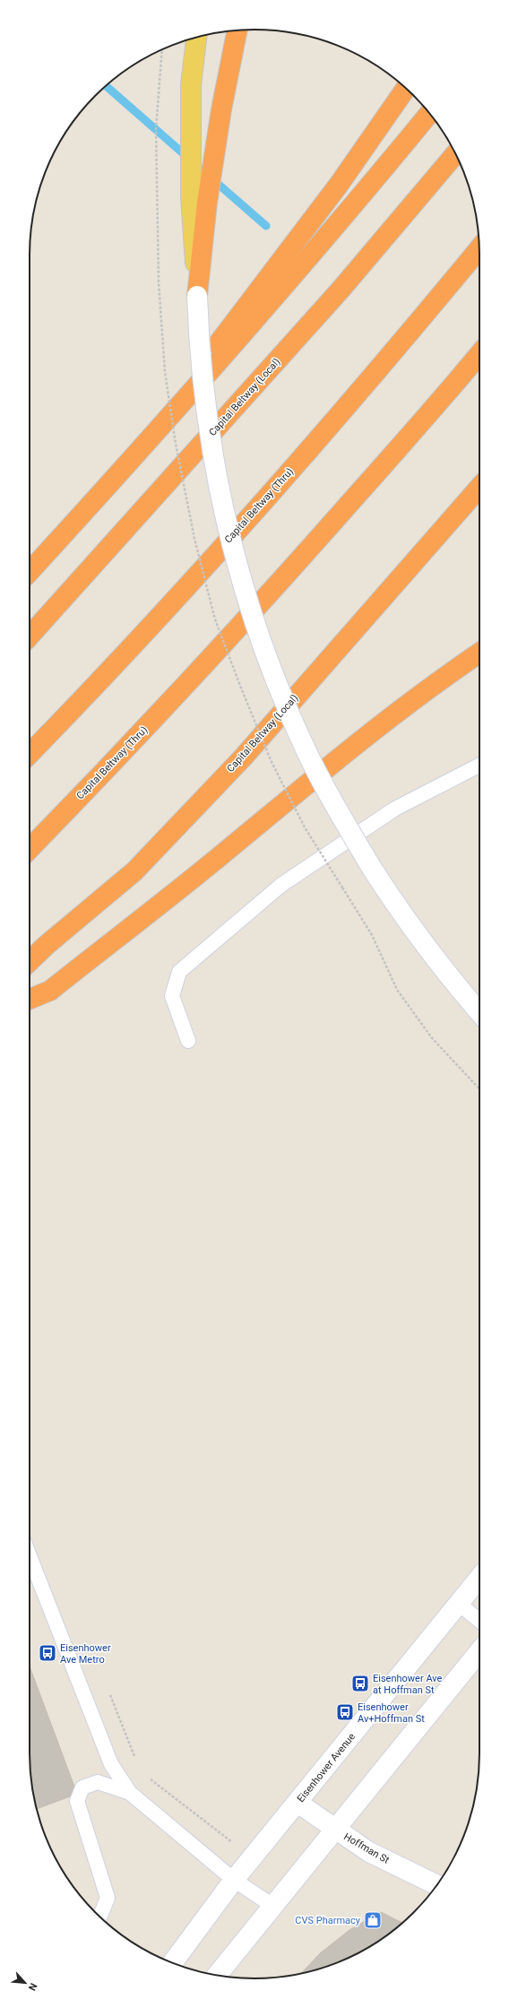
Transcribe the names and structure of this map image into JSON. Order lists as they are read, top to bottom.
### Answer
{
  "streets": {
    "highway": ["Capital Beltway (Local)", "Capital Beltway (Thru)"],
    "main road": ["Eisenhower Avenue", "Hoffman St"]
  },
  "crossings": [
    ["Eisenhower Avenue", "Hoffman St"]
  ],
  "places": {
    "bus stop": ["Eisenhower Ave Metro", "Eisenhower Ave at Hoffman St", "Eisenhower Av+Hoffman St"],
    "shop": ["CVS Pharmacy"]
  },
  "north": "bottom right"
}
